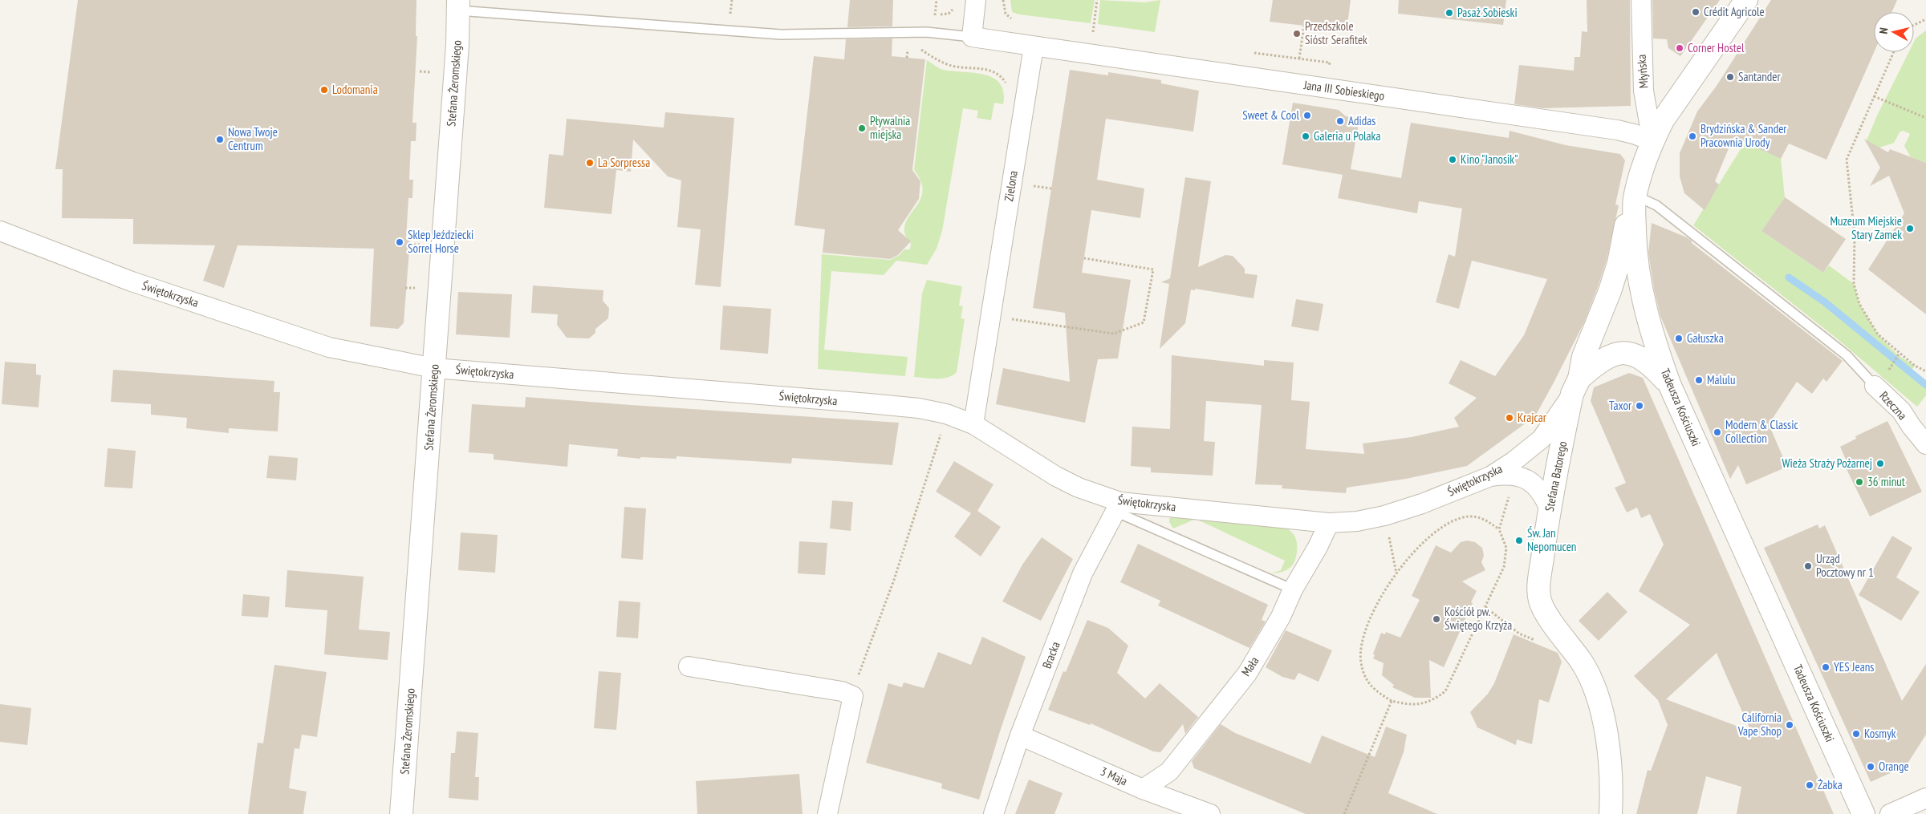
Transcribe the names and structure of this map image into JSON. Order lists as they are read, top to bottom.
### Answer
{
  "streets": {
    "street": [
      "Młyńska",
      "Stefana Żeromskiego",
      "Jana III Sobieskiego",
      "Zielona",
      "Świętokrzyska",
      "Rzeczna",
      "Tadeusza Kościuszki",
      "Stefana Batorego",
      "Bracka",
      "Mała",
      "3 Maja"
    ]
  },
  "crossings": [
    ["Młyńska", "Jana III Sobieskiego"],
    ["Młyńska", "Tadeusza Kościuszki"],
    ["Stefana Żeromskiego", "Świętokrzyska"],
    ["Jana III Sobieskiego", "Zielona"],
    ["Jana III Sobieskiego", "Tadeusza Kościuszki"],
    ["Zielona", "Świętokrzyska"],
    ["Świętokrzyska", "Stefana Batorego"],
    ["Świętokrzyska", "Bracka"],
    ["Świętokrzyska", "Mała"],
    ["Tadeusza Kościuszki", "Stefana Batorego"],
    ["Bracka", "3 Maja"],
    ["Mała", "3 Maja"]
  ],
  "places": [
    "Crédit Agricole",
    "Pasaż Sobieski",
    "Przedszkole Sióstr Serafitek",
    "Corner Hostel",
    "Santander",
    "Lodomania",
    "Sweet & Cool",
    "Adidas",
    "Pływalnia miejska",
    "Galeria u Polaka",
    "Brydzińska & Sander Pracownia Urody",
    "Nowa Twoje Centrum",
    "Kino \"Janosik\"",
    "La Sorpressa",
    "Muzeum Miejskie Stary Zamek",
    "Sklep Jeździecki Sorrel Horse",
    "Gałuszka",
    "Malulu",
    "Taxor",
    "Krajcar",
    "Modern & Classic Collection",
    "Wieża Straży Pożarnej",
    "36 minut",
    "Św. Jan Nepomucen",
    "Urząd Pocztowy nr 1",
    "Kościół pw. Świętego Krzyża",
    "YES Jeans",
    "California Vape Shop",
    "Kosmyk",
    "Orange",
    "Żabka"
  ],
  "north": "left"
}
